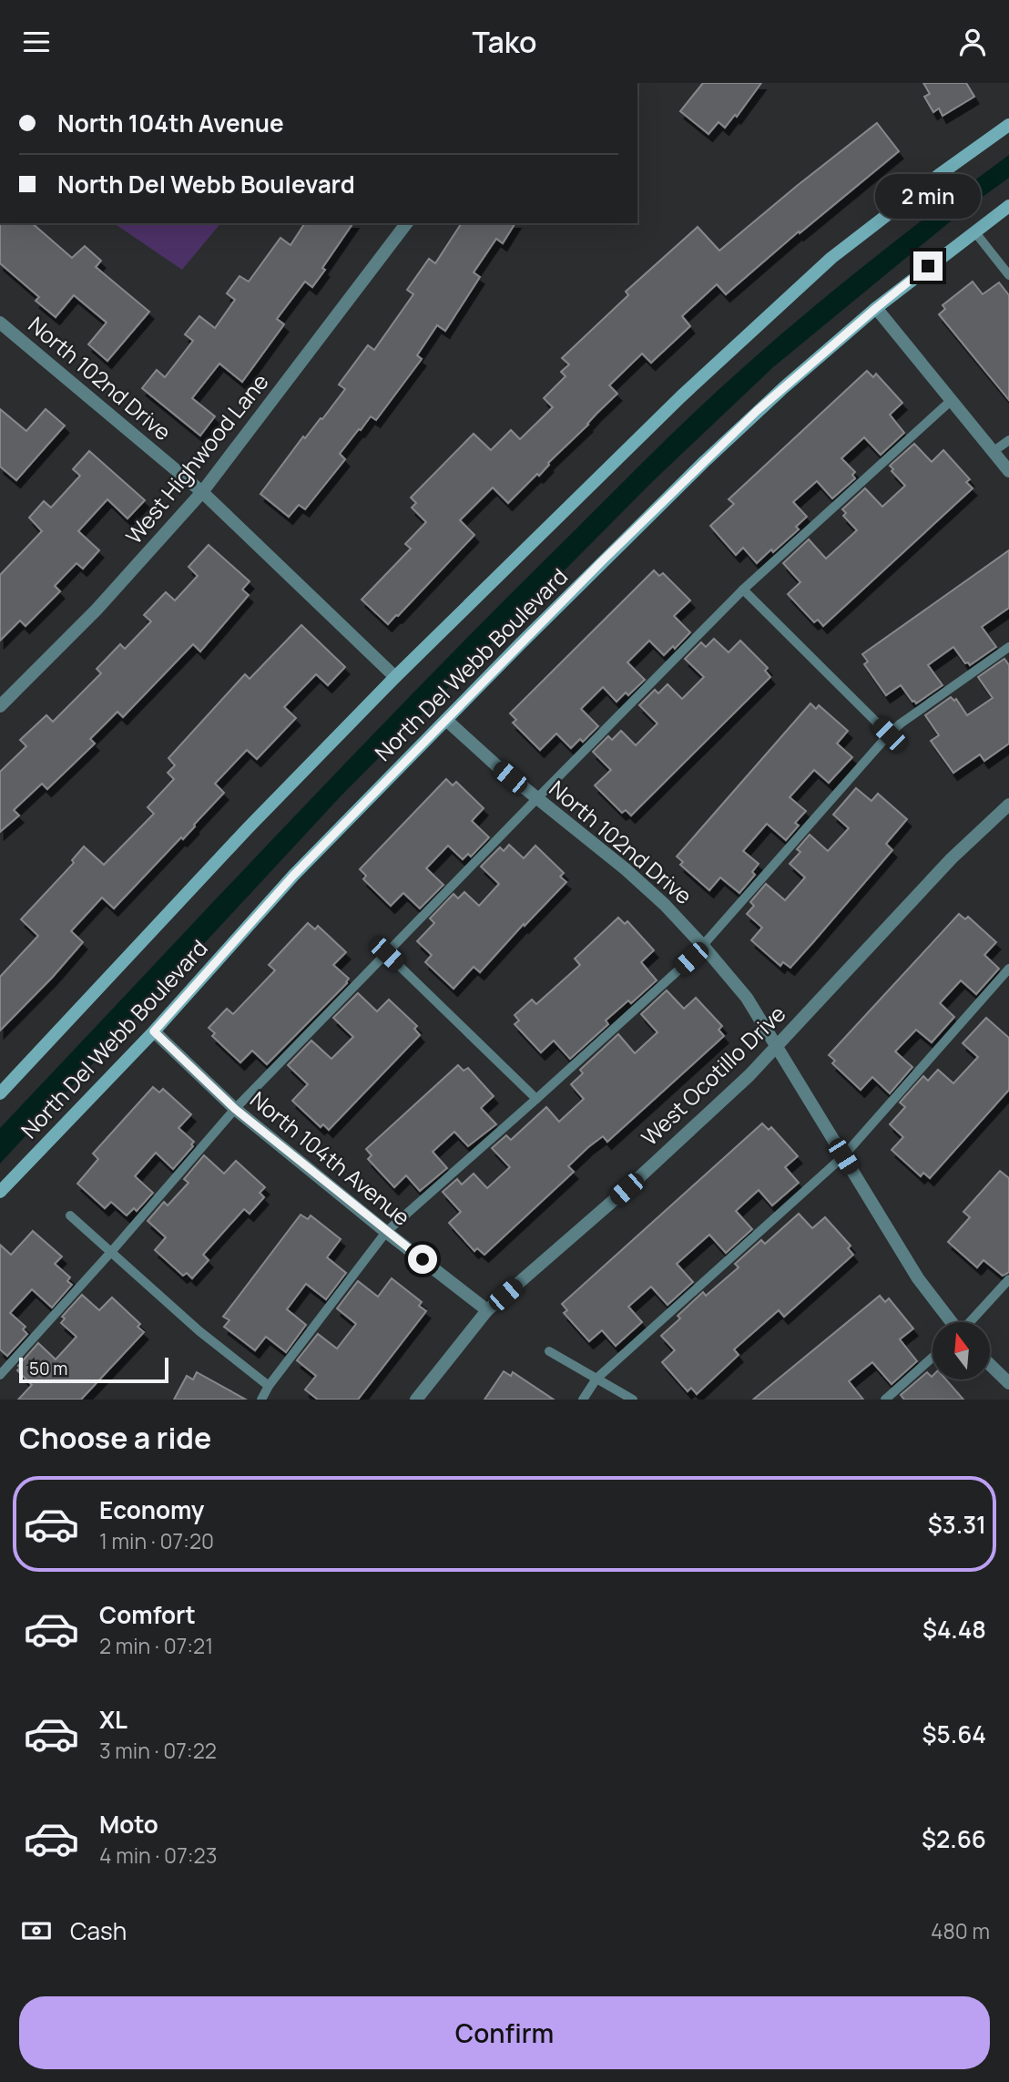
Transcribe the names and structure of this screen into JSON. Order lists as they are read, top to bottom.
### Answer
{
  "streets": {
    "street": [
      "North 102nd Drive",
      "West Highwood Lane",
      "North Del Webb Boulevard",
      "West Ocotillo Drive",
      "North 104th Avenue"
    ]
  },
  "crossings": [
    ["North 102nd Drive", "West Highwood Lane"],
    ["North 102nd Drive", "North Del Webb Boulevard"],
    ["North 102nd Drive", "West Ocotillo Drive"],
    ["North Del Webb Boulevard", "North 104th Avenue"],
    ["West Ocotillo Drive", "North 104th Avenue"]
  ],
  "scale_bar": "50 m",
  "north": "top",
  "page": {
    "header": "Tako",
    "banner": ["North 104th Avenue", "North Del Webb Boulevard"],
    "bubble": "2 min",
    "scale": "50 m",
    "heading": "Choose a ride",
    "list": [
      {
        "name": "Economy",
        "note": "1 min · 07:20",
        "value": "$3.31"
      },
      {
        "name": "Comfort",
        "note": "2 min · 07:21",
        "value": "$4.48"
      },
      {
        "name": "XL",
        "note": "3 min · 07:22",
        "value": "$5.64"
      },
      {
        "name": "Moto",
        "note": "4 min · 07:23",
        "value": "$2.66"
      }
    ],
    "pay": ["Cash", "480 m"],
    "buttons": "Confirm"
  }
}
